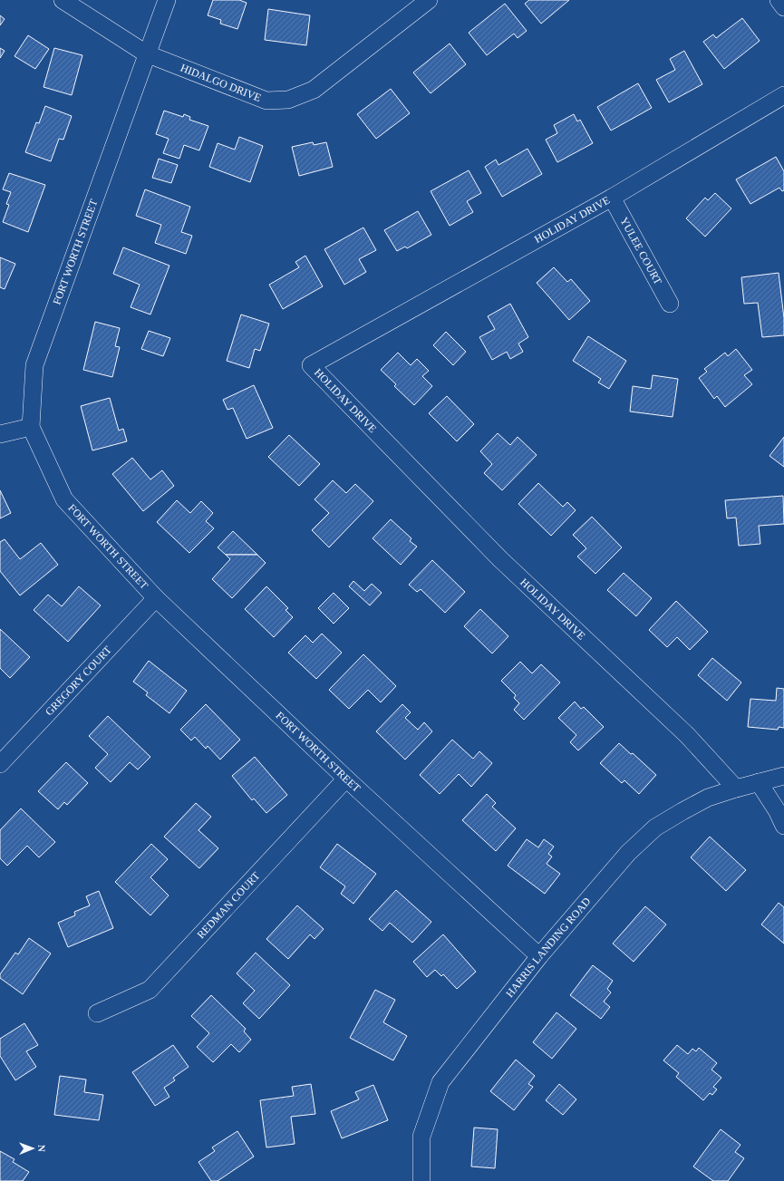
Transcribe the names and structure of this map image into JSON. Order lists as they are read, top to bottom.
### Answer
{
  "streets": {
    "street": [
      "HIDALGO DRIVE",
      "HOLIDAY DRIVE",
      "YULEE COURT",
      "FORT WORTH STREET",
      "GREGORY COURT",
      "REDMAN COURT",
      "HARRIS LANDING ROAD"
    ]
  },
  "crossings": [
    ["HIDALGO DRIVE", "FORT WORTH STREET"],
    ["HOLIDAY DRIVE", "YULEE COURT"],
    ["HOLIDAY DRIVE", "HARRIS LANDING ROAD"],
    ["FORT WORTH STREET", "GREGORY COURT"],
    ["FORT WORTH STREET", "REDMAN COURT"],
    ["FORT WORTH STREET", "HARRIS LANDING ROAD"]
  ],
  "north": "right"
}
